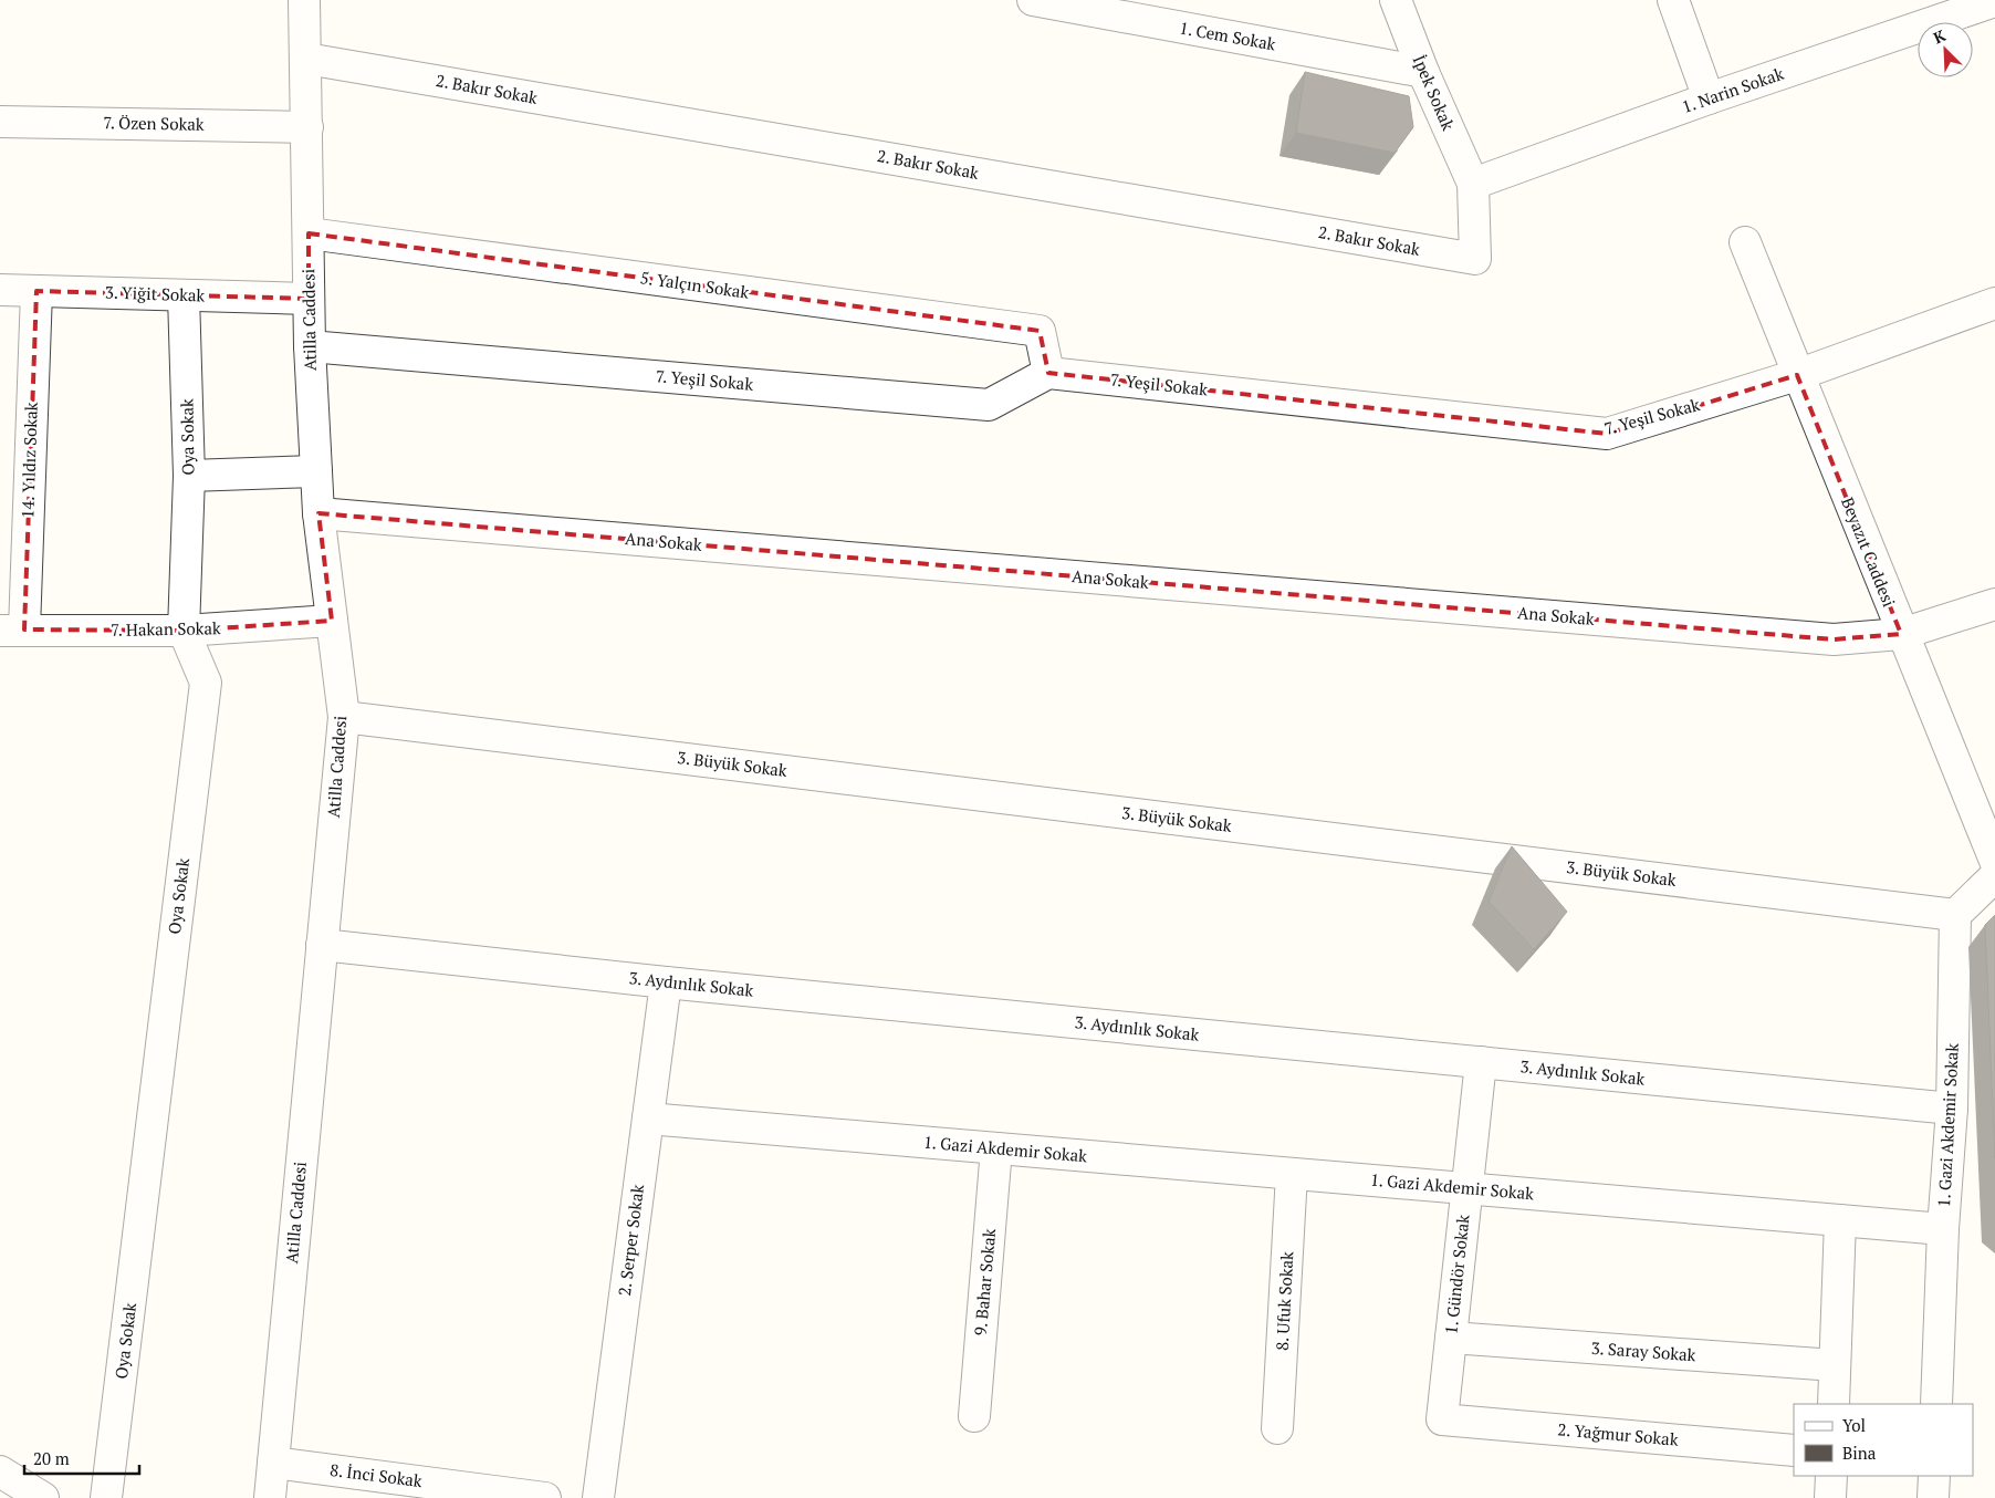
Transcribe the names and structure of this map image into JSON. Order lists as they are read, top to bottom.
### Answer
{
  "streets": {
    "street": [
      "1. Cem Sokak",
      "2. Bakır Sokak",
      "1. Narin Sokak",
      "İpek Sokak",
      "7. Özen Sokak",
      "5. Yalçın Sokak",
      "3. Yiğit Sokak",
      "Atilla Caddesi",
      "7. Yeşil Sokak",
      "Oya Sokak",
      "14. Yıldız Sokak",
      "Ana Sokak",
      "Beyazıt Caddesi",
      "7. Hakan Sokak",
      "3. Büyük Sokak",
      "3. Aydınlık Sokak",
      "1. Gazi Akdemir Sokak",
      "2. Serper Sokak",
      "1. Gündör Sokak",
      "9. Bahar Sokak",
      "8. Ufuk Sokak",
      "3. Saray Sokak",
      "2. Yağmur Sokak",
      "8. İnci Sokak"
    ]
  },
  "crossings": [
    ["1. Cem Sokak", "İpek Sokak"],
    ["2. Bakır Sokak", "1. Narin Sokak"],
    ["2. Bakır Sokak", "İpek Sokak"],
    ["2. Bakır Sokak", "Atilla Caddesi"],
    ["1. Narin Sokak", "İpek Sokak"],
    ["7. Özen Sokak", "Atilla Caddesi"],
    ["5. Yalçın Sokak", "Atilla Caddesi"],
    ["5. Yalçın Sokak", "7. Yeşil Sokak"],
    ["3. Yiğit Sokak", "Atilla Caddesi"],
    ["3. Yiğit Sokak", "Oya Sokak"],
    ["3. Yiğit Sokak", "14. Yıldız Sokak"],
    ["Atilla Caddesi", "7. Yeşil Sokak"],
    ["Atilla Caddesi", "Ana Sokak"],
    ["Atilla Caddesi", "7. Hakan Sokak"],
    ["Atilla Caddesi", "3. Büyük Sokak"],
    ["Atilla Caddesi", "3. Aydınlık Sokak"],
    ["Atilla Caddesi", "8. İnci Sokak"],
    ["7. Yeşil Sokak", "Beyazıt Caddesi"],
    ["Oya Sokak", "7. Hakan Sokak"],
    ["14. Yıldız Sokak", "7. Hakan Sokak"],
    ["Ana Sokak", "Beyazıt Caddesi"],
    ["3. Büyük Sokak", "1. Gazi Akdemir Sokak"],
    ["3. Aydınlık Sokak", "1. Gazi Akdemir Sokak"],
    ["3. Aydınlık Sokak", "2. Serper Sokak"],
    ["3. Aydınlık Sokak", "1. Gündör Sokak"],
    ["1. Gazi Akdemir Sokak", "2. Serper Sokak"],
    ["1. Gazi Akdemir Sokak", "1. Gündör Sokak"],
    ["1. Gazi Akdemir Sokak", "9. Bahar Sokak"],
    ["1. Gazi Akdemir Sokak", "8. Ufuk Sokak"],
    ["1. Gündör Sokak", "3. Saray Sokak"],
    ["1. Gündör Sokak", "2. Yağmur Sokak"]
  ],
  "legend": ["Yol", "Bina"],
  "scale_bar": "20 m",
  "north": "top left"
}
